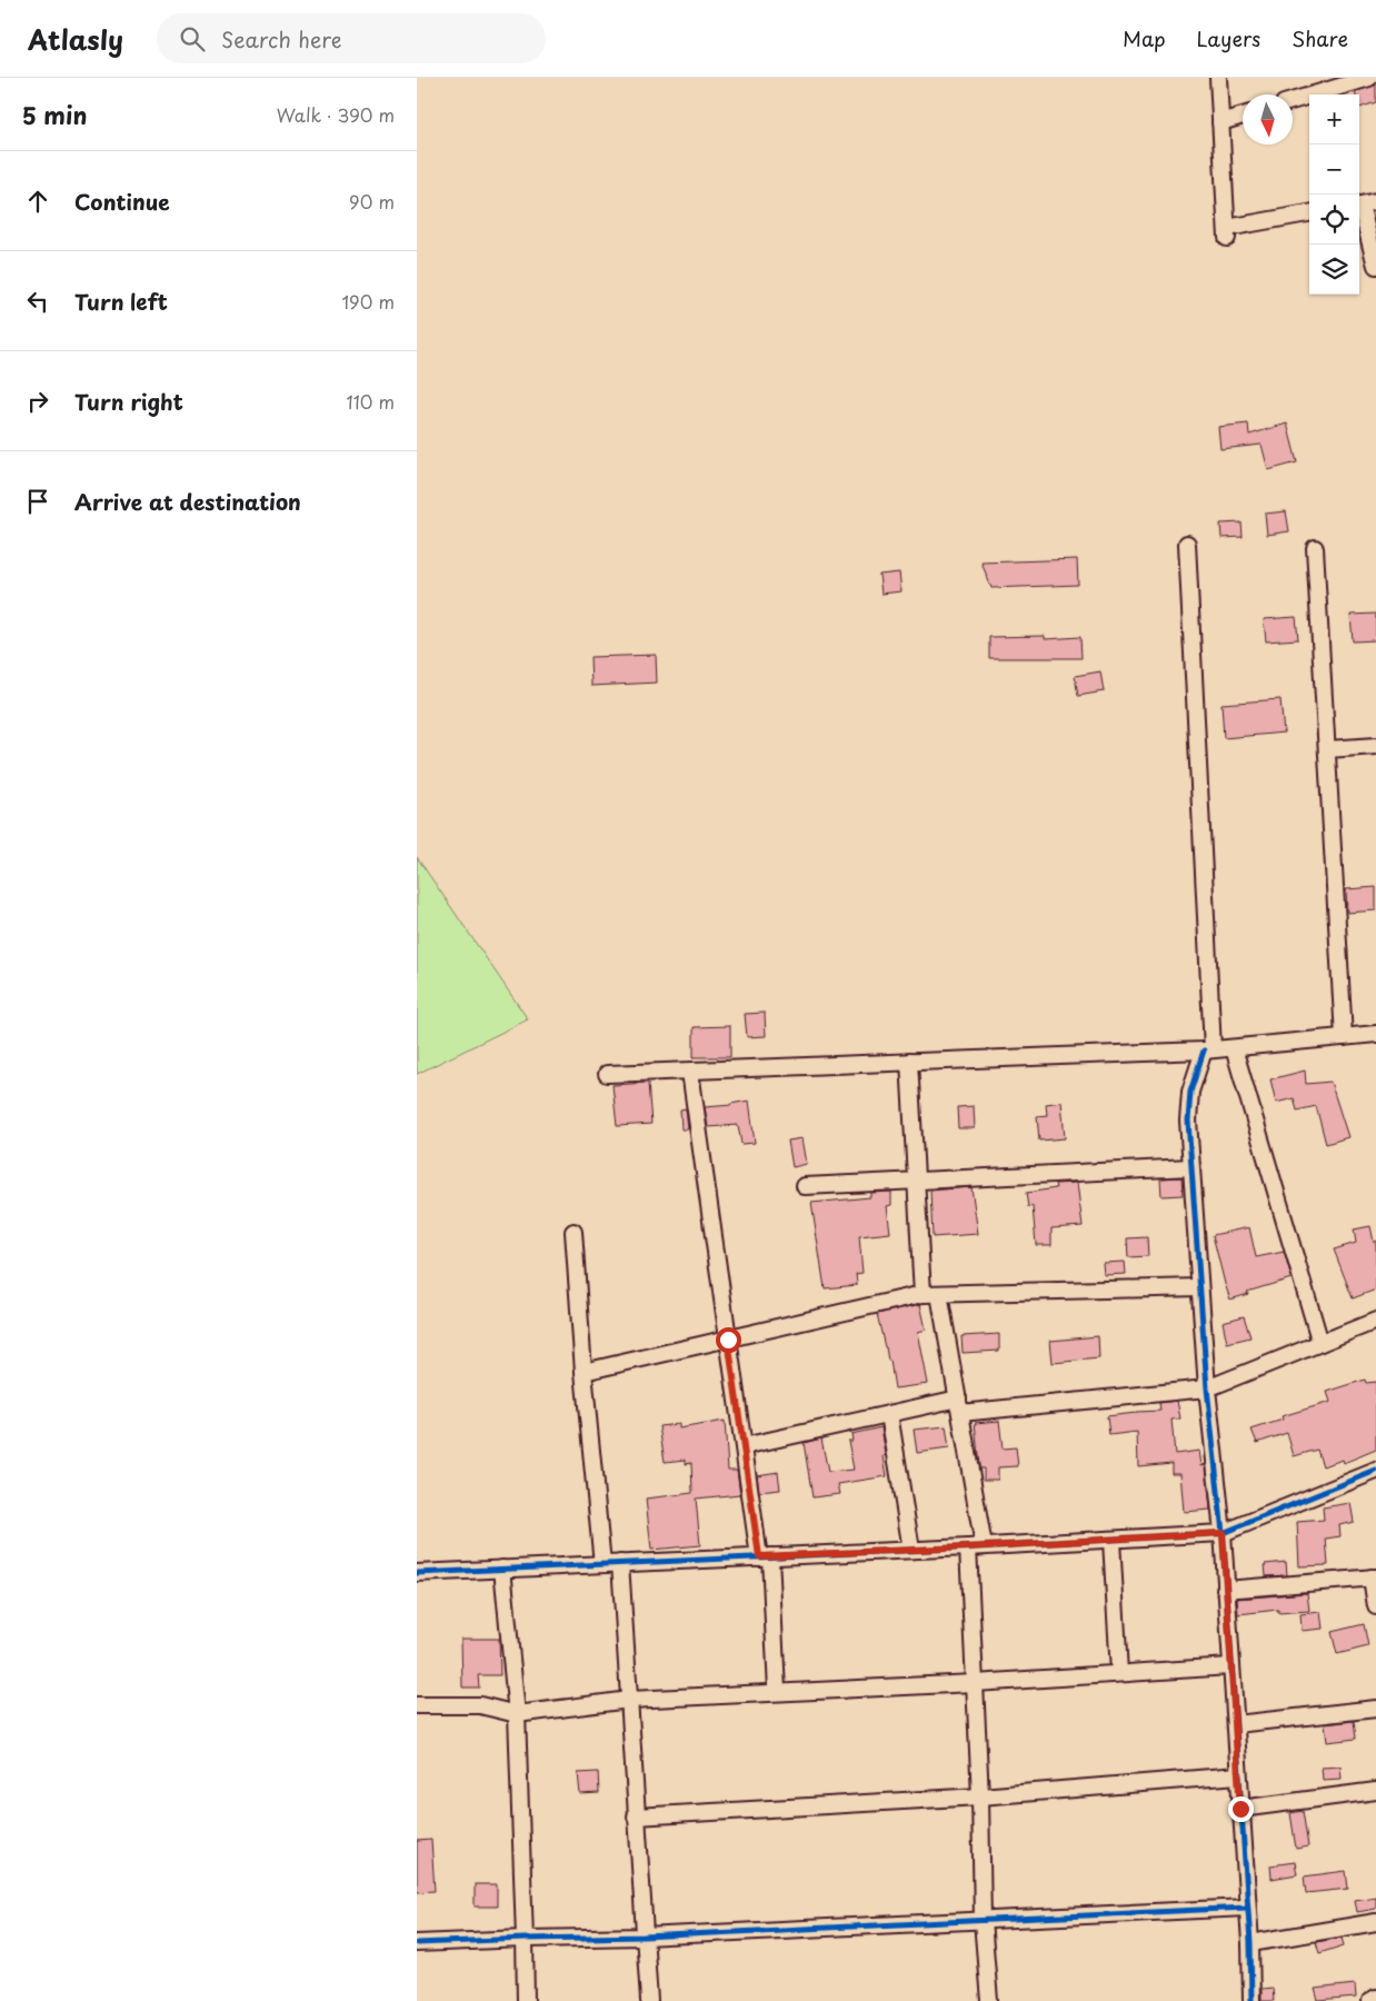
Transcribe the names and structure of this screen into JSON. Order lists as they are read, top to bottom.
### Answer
{
  "north": "bottom",
  "page": {
    "header": "Atlasly",
    "search": "Search here",
    "nav": ["Map", "Layers", "Share"],
    "heading": ["5 min", "Walk · 390 m"],
    "map_buttons": ["+", "−"],
    "list": [
      ["Continue", "90 m"],
      ["Turn left", "190 m"],
      ["Turn right", "110 m"],
      "Arrive at destination"
    ]
  }
}
